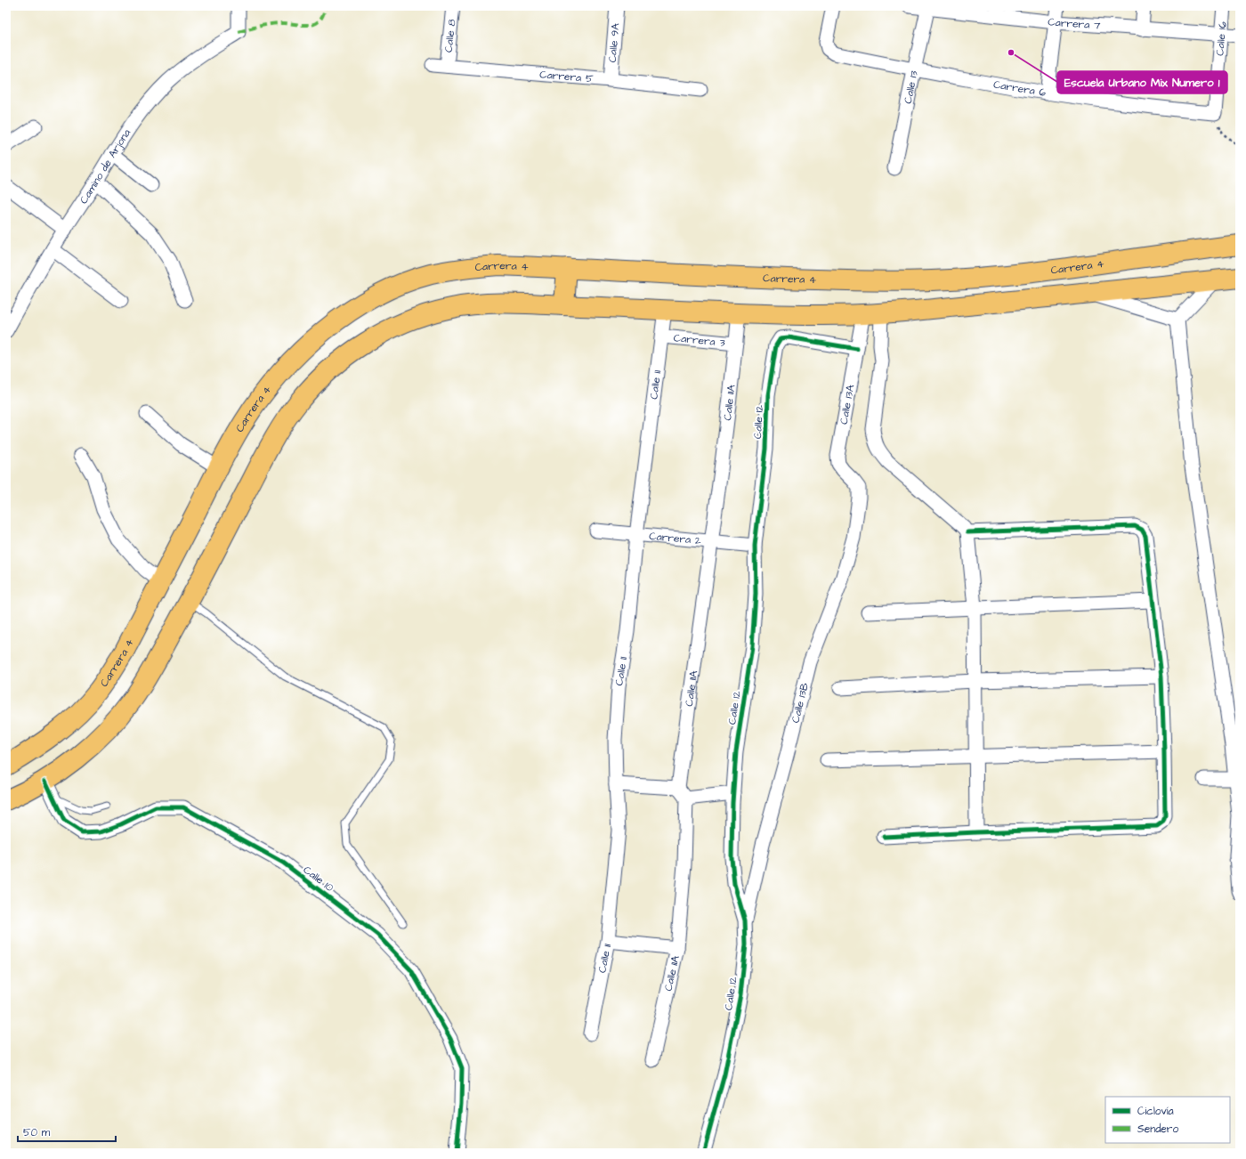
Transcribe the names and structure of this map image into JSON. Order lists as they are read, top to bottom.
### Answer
{
  "streets": {
    "highway": ["Carrera 4"],
    "street": [
      "Carrera 7",
      "Calle 8",
      "Calle 16",
      "Calle 9A",
      "Carrera 5",
      "Calle 13",
      "Carrera 6",
      "Camino de Arjona",
      "Carrera 3",
      "Calle 11",
      "Calle 11A",
      "Calle 13A",
      "Calle 12",
      "Carrera 2",
      "Calle 13B",
      "Calle 10"
    ]
  },
  "crossings": [
    ["Carrera 7", "Calle 16"],
    ["Carrera 7", "Calle 13"],
    ["Calle 8", "Carrera 5"],
    ["Calle 16", "Carrera 6"],
    ["Calle 9A", "Carrera 5"],
    ["Calle 13", "Carrera 6"],
    ["Carrera 3", "Calle 11"],
    ["Carrera 3", "Calle 11A"],
    ["Calle 11", "Carrera 2"],
    ["Calle 11A", "Carrera 2"],
    ["Calle 13A", "Calle 12"],
    ["Calle 13A", "Calle 13B"],
    ["Calle 12", "Carrera 2"],
    ["Calle 12", "Calle 13B"]
  ],
  "places": ["Escuela Urbano Mix Numero 1"],
  "legend": ["Ciclovía", "Sendero"],
  "scale_bar": "50 m"
}
